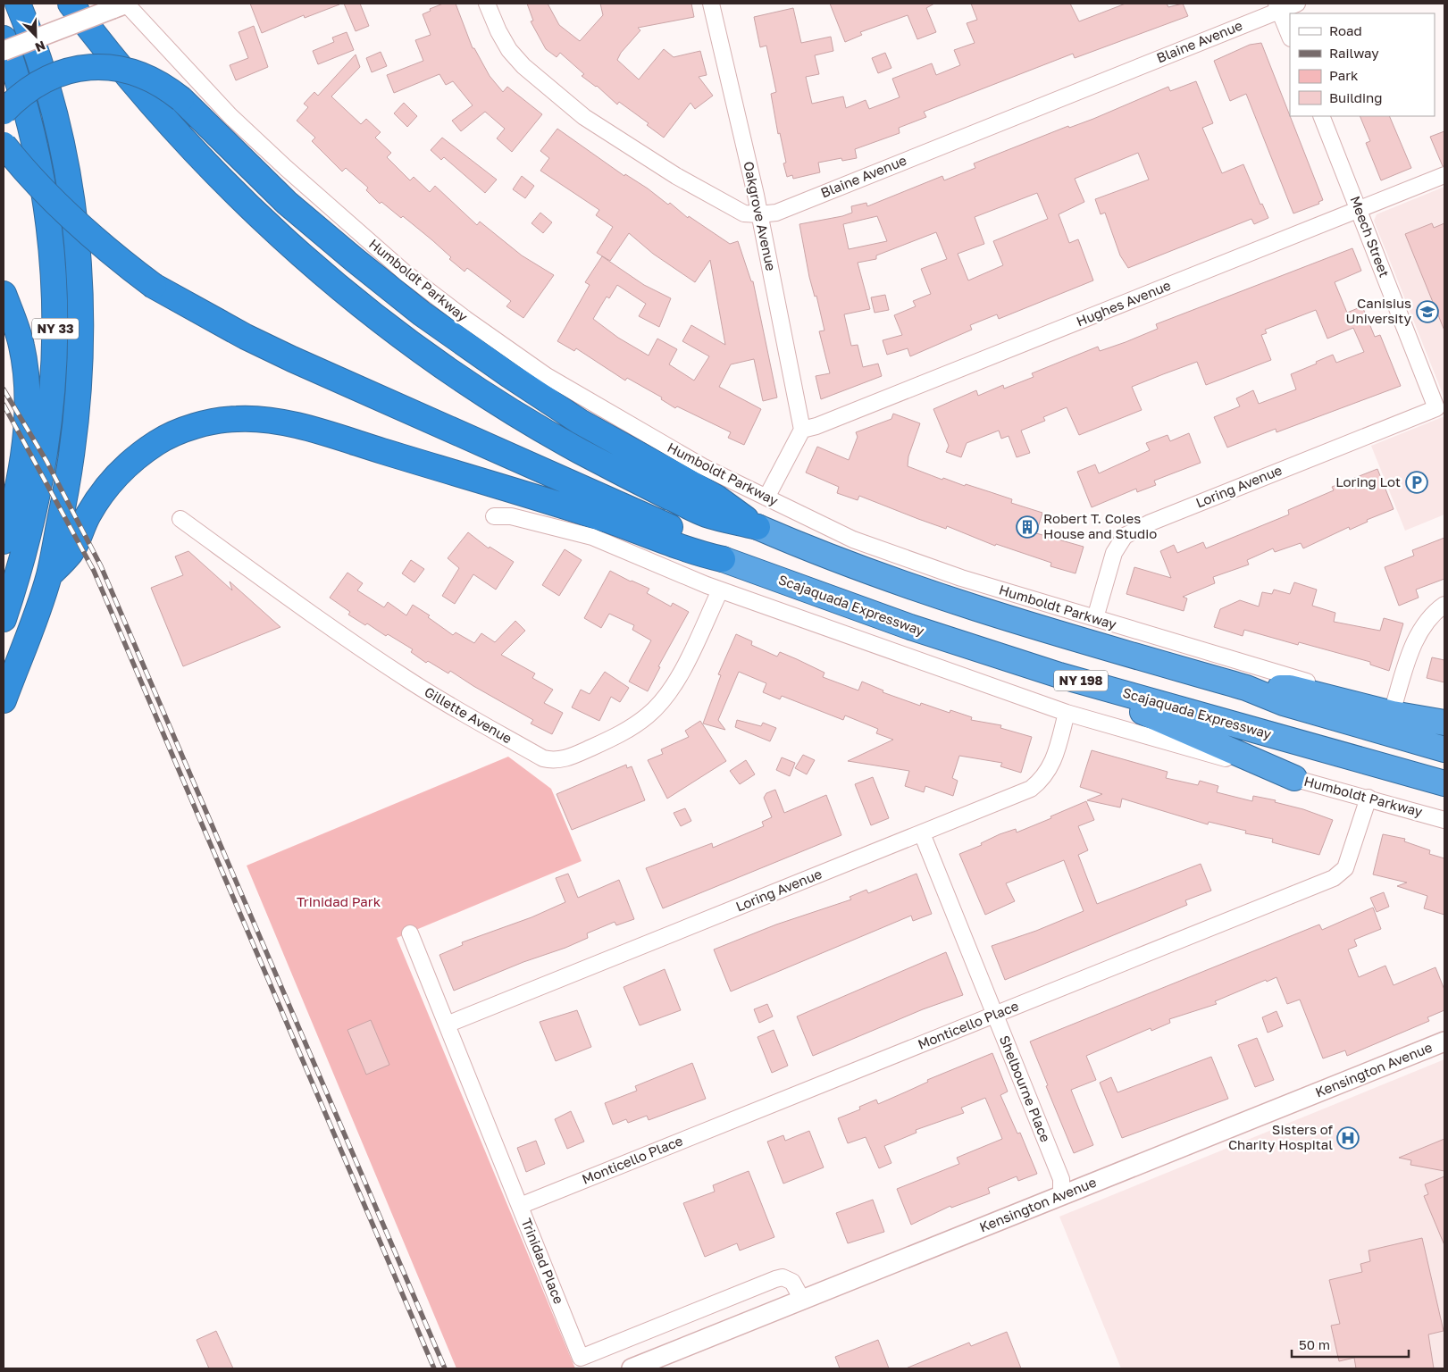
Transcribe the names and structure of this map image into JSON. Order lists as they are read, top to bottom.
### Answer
{
  "streets": {
    "highway": ["NY 33", "Scajaquada Expressway", "NY 198"],
    "street": [
      "Blaine Avenue",
      "Oakgrove Avenue",
      "Meech Street",
      "Humboldt Parkway",
      "Hughes Avenue",
      "Loring Avenue",
      "Gillette Avenue",
      "Monticello Place",
      "Kensington Avenue",
      "Shelbourne Place",
      "Trinidad Place"
    ]
  },
  "crossings": [
    ["Blaine Avenue", "Oakgrove Avenue"],
    ["Oakgrove Avenue", "Hughes Avenue"],
    ["Meech Street", "Hughes Avenue"],
    ["Meech Street", "Loring Avenue"],
    ["Humboldt Parkway", "Loring Avenue"],
    ["Humboldt Parkway", "Gillette Avenue"],
    ["Humboldt Parkway", "Monticello Place"],
    ["Loring Avenue", "Shelbourne Place"],
    ["Loring Avenue", "Trinidad Place"],
    ["Monticello Place", "Shelbourne Place"],
    ["Monticello Place", "Trinidad Place"],
    ["Kensington Avenue", "Shelbourne Place"],
    ["Kensington Avenue", "Trinidad Place"]
  ],
  "parks": ["Trinidad Park"],
  "places": {
    "school or university": ["Canisius University"],
    "parking": ["Loring Lot"],
    "building": ["Robert T. Coles House and Studio"],
    "hospital": ["Sisters of Charity Hospital"]
  },
  "legend": [
    "Road",
    "Railway",
    "Park",
    "Building"
  ],
  "scale_bar": "50 m",
  "north": "bottom right"
}
